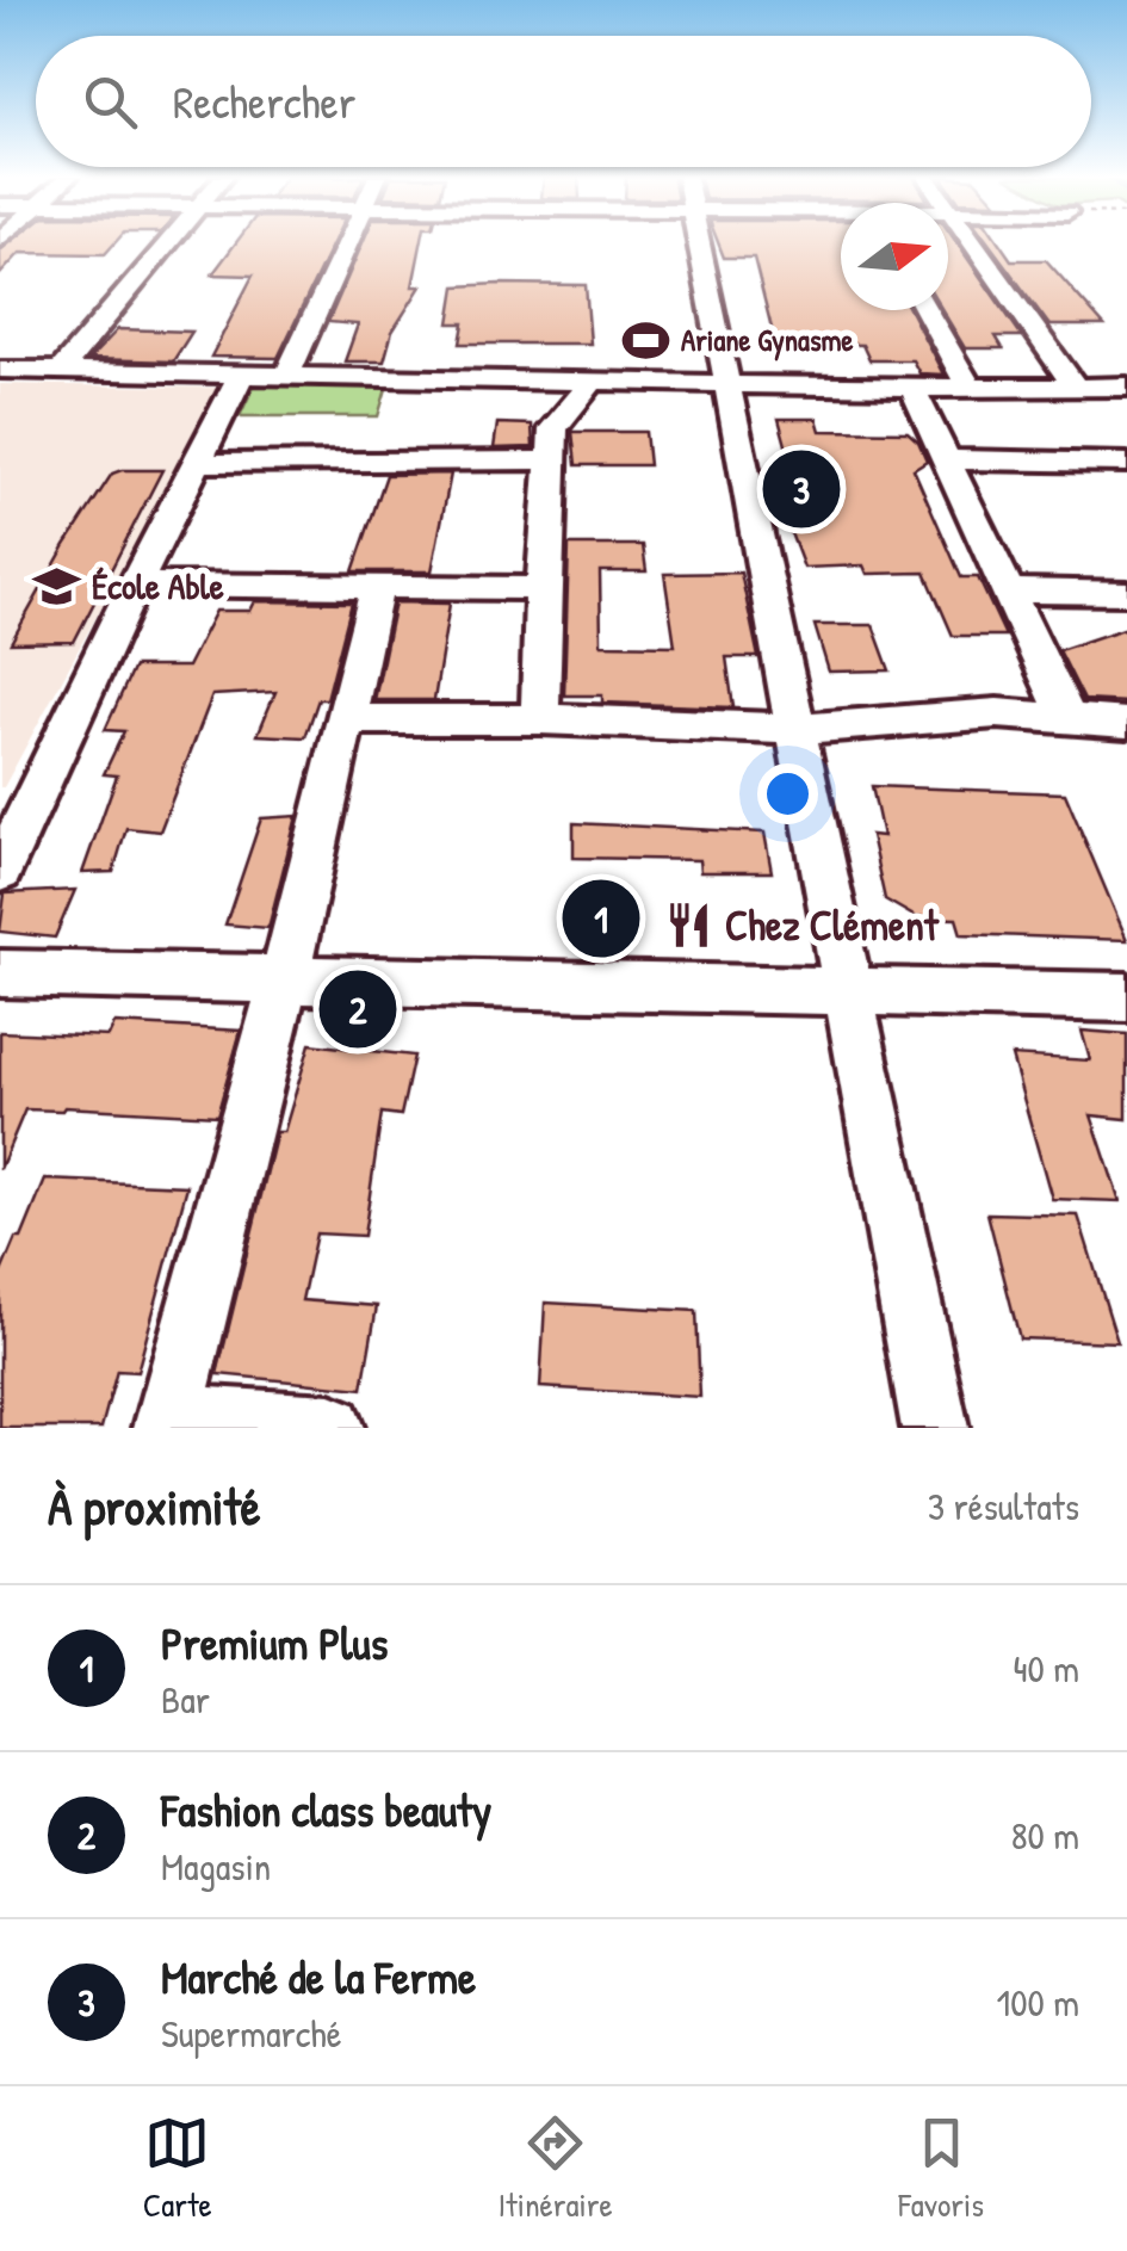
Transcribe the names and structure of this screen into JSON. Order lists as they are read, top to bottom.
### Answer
{
  "places": {
    "sports": ["Ariane Gynasme"],
    "school or university": ["École Able"],
    "restaurant": ["Chez Clément"]
  },
  "north": "right",
  "page": {
    "search": "Rechercher",
    "pins": ["3", "1", "2"],
    "heading": ["À proximité", "3 résultats"],
    "list": [
      {
        "mark": "1",
        "name": "Premium Plus",
        "note": "Bar",
        "value": "40 m"
      },
      {
        "mark": "2",
        "name": "Fashion class beauty",
        "note": "Magasin",
        "value": "80 m"
      },
      {
        "mark": "3",
        "name": "Marché de la Ferme",
        "note": "Supermarché",
        "value": "100 m"
      }
    ],
    "nav": ["Carte", "Itinéraire", "Favoris"]
  }
}
